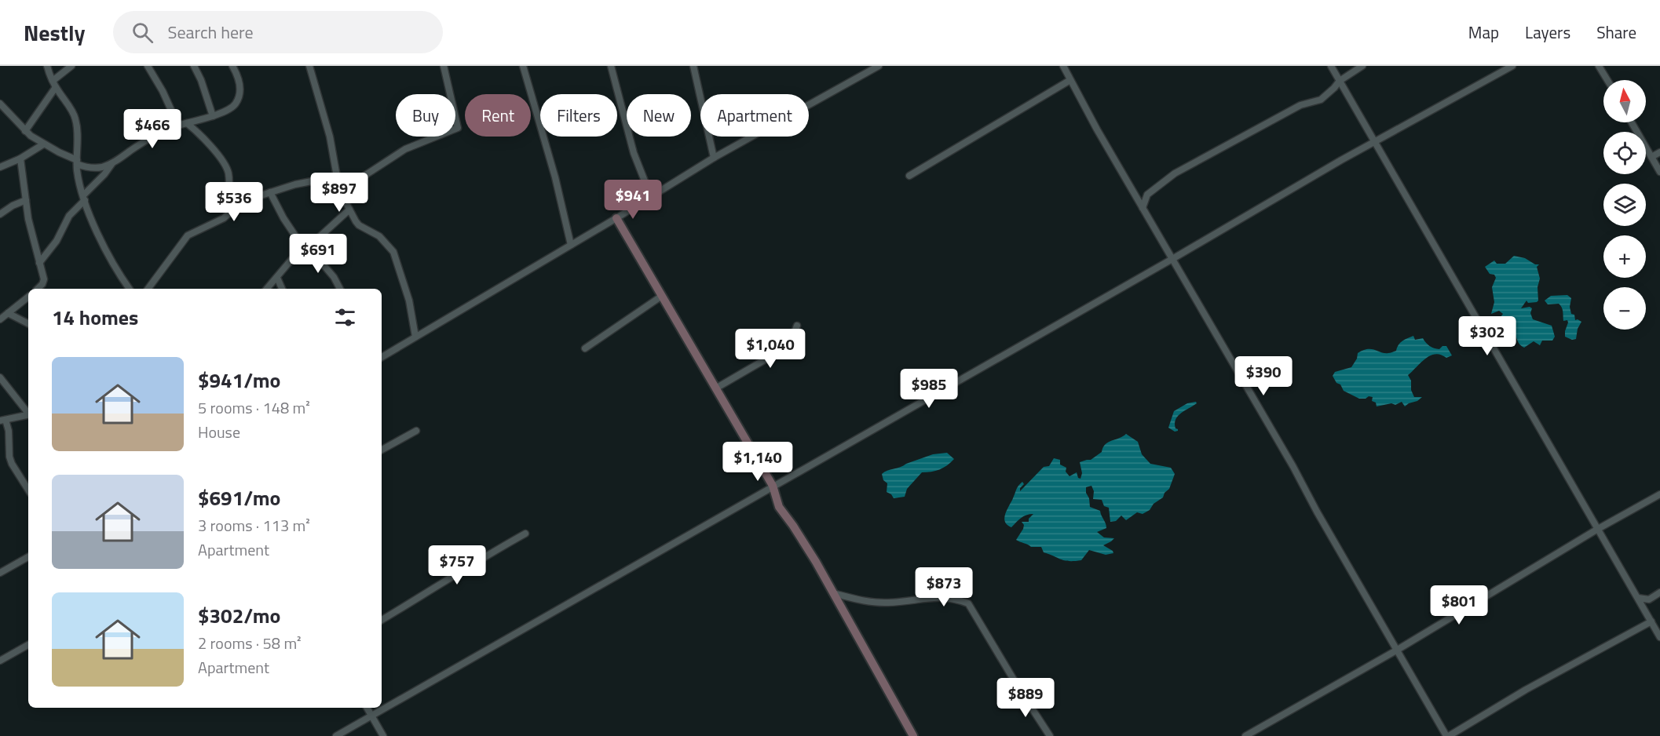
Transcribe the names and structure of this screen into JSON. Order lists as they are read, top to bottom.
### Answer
{
  "north": "top",
  "page": {
    "header": "Nestly",
    "search": "Search here",
    "nav": ["Map", "Layers", "Share"],
    "map_buttons": ["+", "−"],
    "chip": [
      "Buy",
      "Rent",
      "Filters",
      "New",
      "Apartment"
    ],
    "price": [
      "$466",
      "$897",
      "$941",
      "$536",
      "$691",
      "$302",
      "$1,040",
      "$390",
      "$985",
      "$1,140",
      "$757",
      "$873",
      "$801",
      "$889"
    ],
    "heading": "14 homes",
    "list": [
      {
        "name": "$941/mo",
        "note": "5 rooms · 148 m² · House"
      },
      {
        "name": "$691/mo",
        "note": "3 rooms · 113 m² · Apartment"
      },
      {
        "name": "$302/mo",
        "note": "2 rooms · 58 m² · Apartment"
      }
    ]
  }
}
